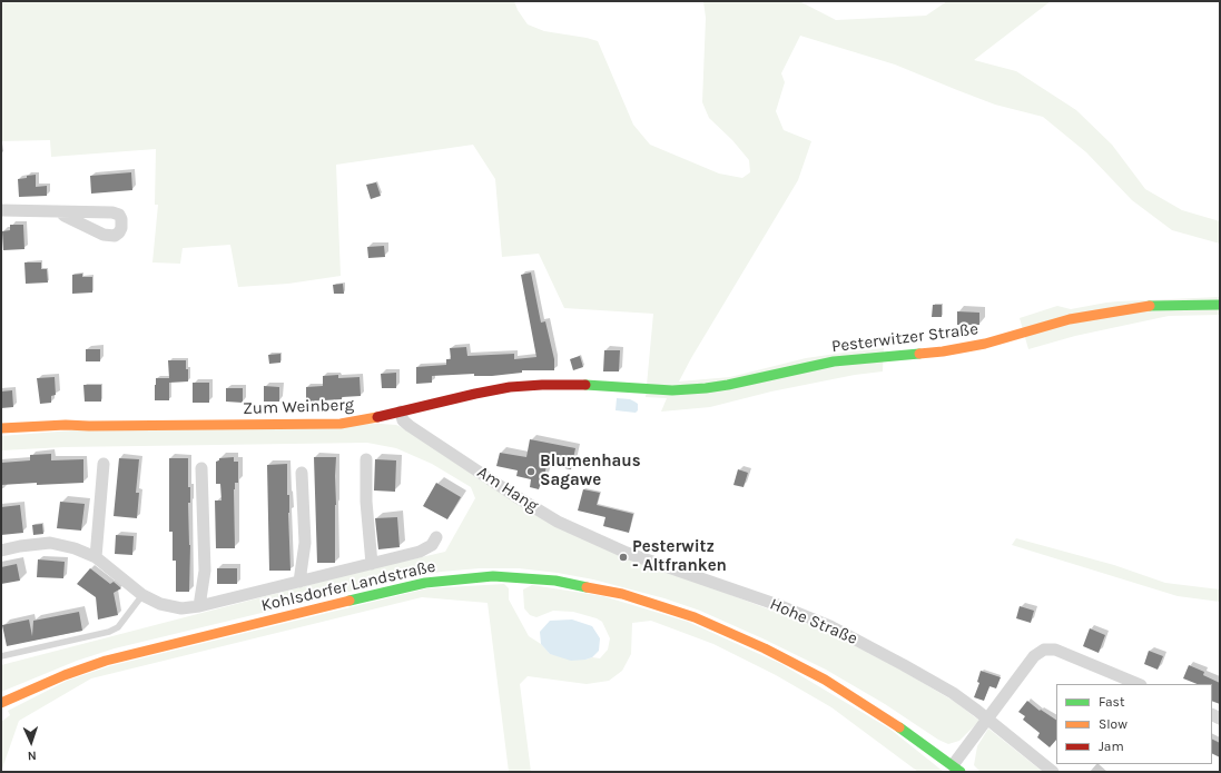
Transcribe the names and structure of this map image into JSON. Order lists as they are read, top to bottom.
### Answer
{
  "streets": {
    "street": [
      "Pesterwitzer Straße",
      "Zum Weinberg",
      "Am Hang",
      "Kohlsdorfer Landstraße",
      "Hohe Straße"
    ]
  },
  "crossings": [
    ["Pesterwitzer Straße", "Zum Weinberg"],
    ["Zum Weinberg", "Am Hang"],
    ["Am Hang", "Hohe Straße"]
  ],
  "places": ["Blumenhaus Sagawe", "Pesterwitz - Altfranken"],
  "legend": ["Fast", "Slow", "Jam"],
  "north": "bottom"
}
